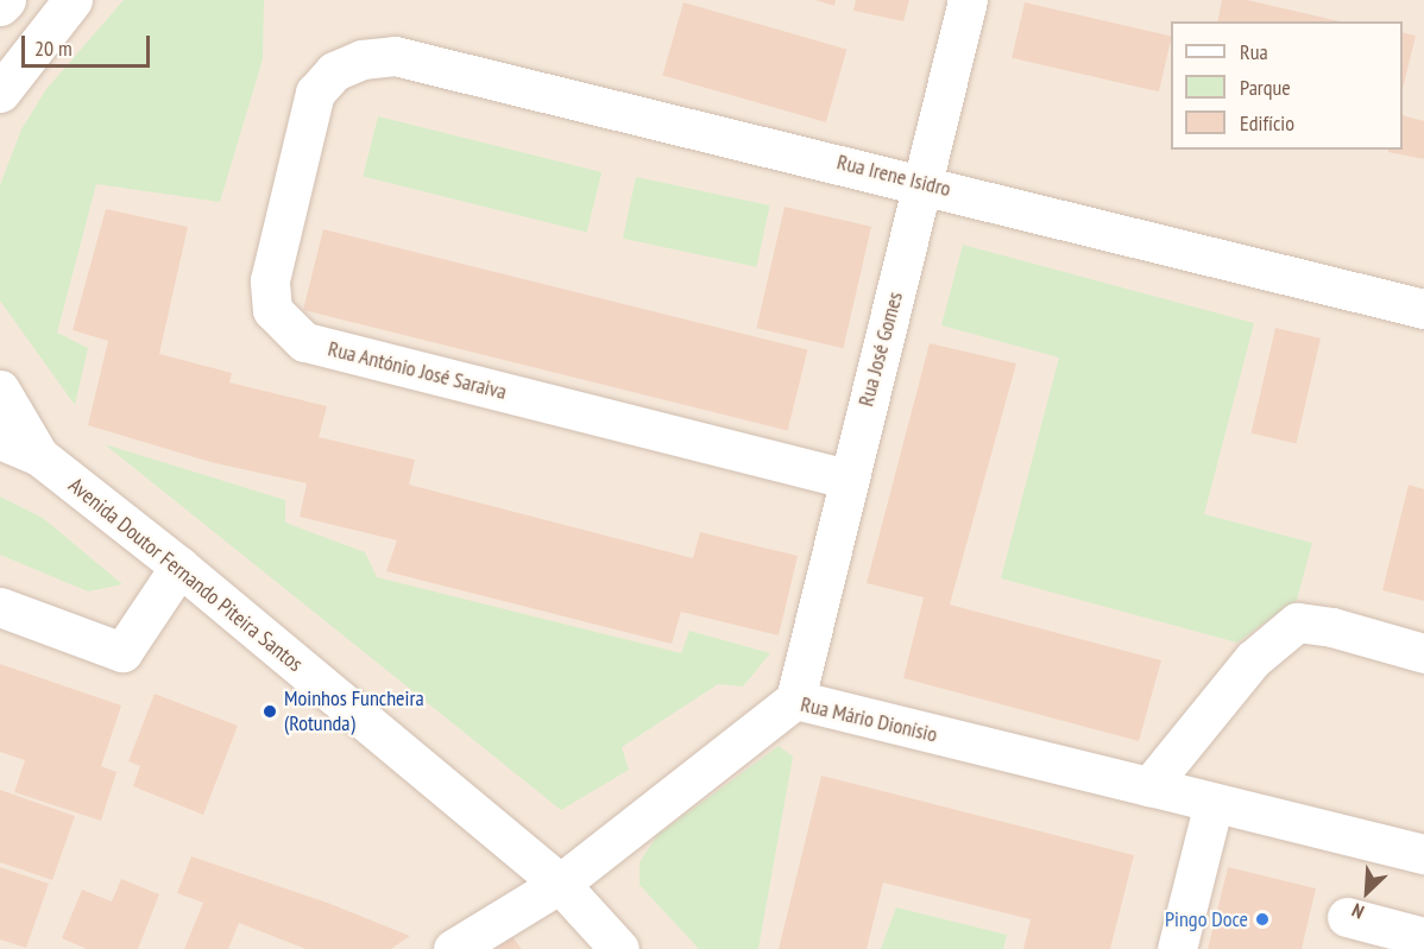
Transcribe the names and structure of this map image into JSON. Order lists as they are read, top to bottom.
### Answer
{
  "streets": {
    "street": [
      "Rua Irene Isidro",
      "Rua José Gomes",
      "Rua António José Saraiva",
      "Avenida Doutor Fernando Piteira Santos",
      "Rua Mário Dionísio"
    ]
  },
  "crossings": [
    ["Rua Irene Isidro", "Rua José Gomes"],
    ["Rua Irene Isidro", "Rua António José Saraiva"],
    ["Rua José Gomes", "Rua António José Saraiva"],
    ["Rua José Gomes", "Rua Mário Dionísio"],
    ["Avenida Doutor Fernando Piteira Santos", "Rua Mário Dionísio"]
  ],
  "places": ["Moinhos Funcheira (Rotunda)", "Pingo Doce"],
  "legend": ["Rua", "Parque", "Edifício"],
  "scale_bar": "20 m",
  "north": "bottom left"
}
